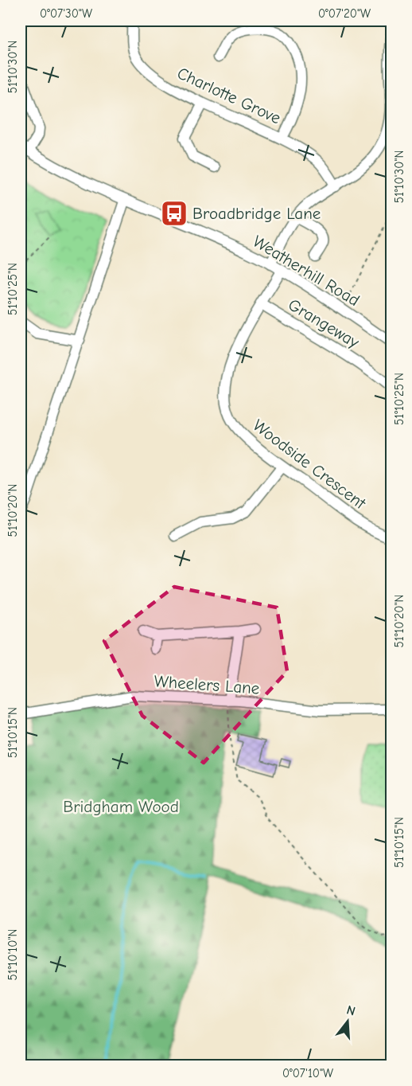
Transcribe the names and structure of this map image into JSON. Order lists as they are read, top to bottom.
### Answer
{
  "streets": {
    "street": [
      "Charlotte Grove",
      "Weatherhill Road",
      "Grangeway",
      "Woodside Crescent",
      "Wheelers Lane"
    ]
  },
  "crossings": [
    ["Weatherhill Road", "Woodside Crescent"],
    ["Grangeway", "Woodside Crescent"]
  ],
  "parks": ["Bridgham Wood"],
  "places": {
    "bus stop": ["Broadbridge Lane"]
  },
  "north": "top",
  "coordinates": [
    "0°07'30\"W",
    "0°07'20\"W",
    "51°10'30\"N",
    "51°10'25\"N",
    "51°10'20\"N",
    "51°10'15\"N",
    "51°10'10\"N",
    "0°07'10\"W"
  ]
}
